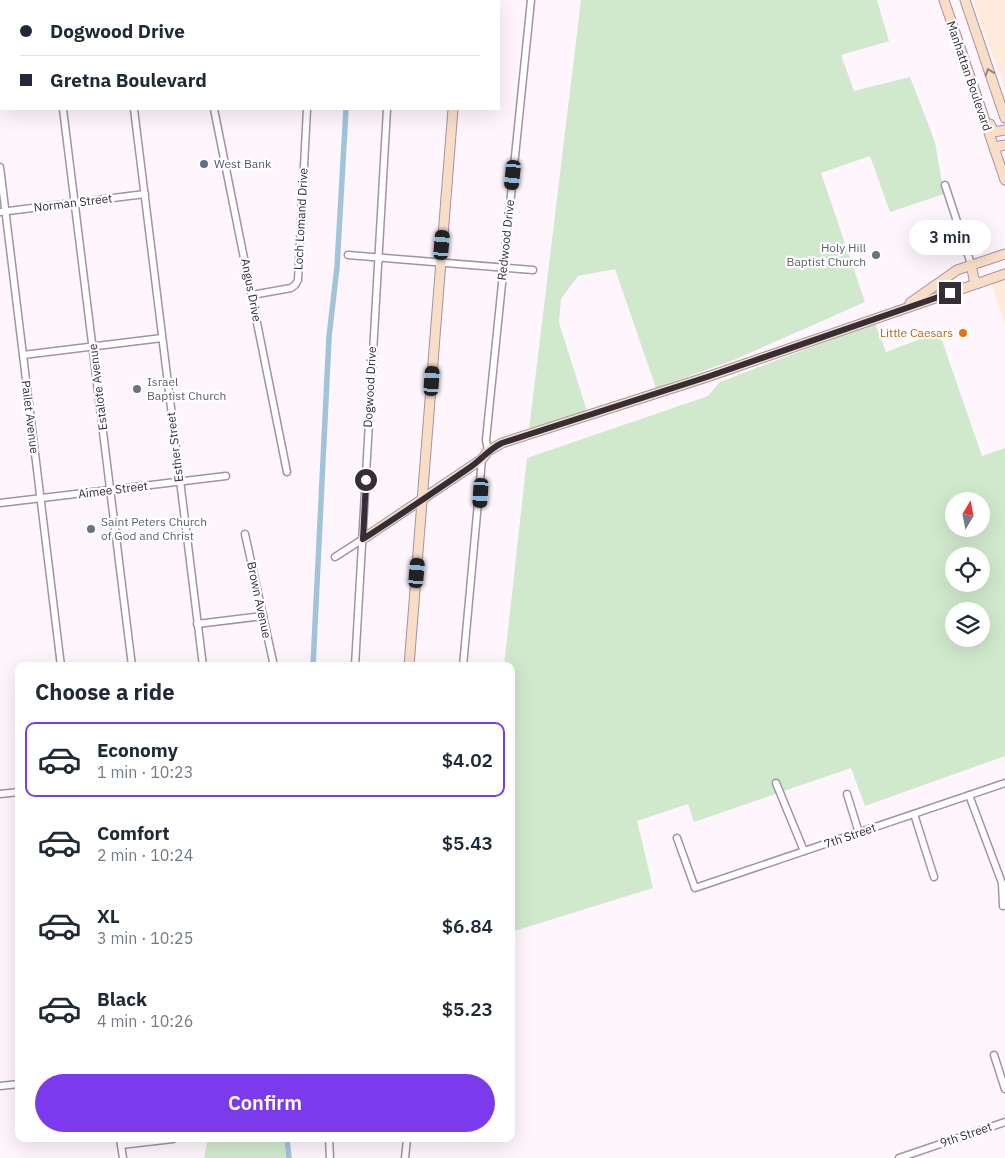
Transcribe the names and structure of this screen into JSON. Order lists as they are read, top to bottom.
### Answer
{
  "streets": {
    "street": [
      "Manhattan Boulevard",
      "Norman Street",
      "Loch Lomand Drive",
      "Redwood Drive",
      "Angus Drive",
      "Estalote Avenue",
      "Dogwood Drive",
      "Pailet Avenue",
      "Esther Street",
      "Aimee Street",
      "Brown Avenue",
      "7th Street",
      "9th Street"
    ]
  },
  "crossings": [
    ["Norman Street", "Estalote Avenue"],
    ["Norman Street", "Pailet Avenue"],
    ["Norman Street", "Esther Street"],
    ["Loch Lomand Drive", "Angus Drive"],
    ["Estalote Avenue", "Aimee Street"],
    ["Pailet Avenue", "Aimee Street"],
    ["Esther Street", "Aimee Street"]
  ],
  "places": [
    "West Bank",
    "Holy Hill Baptist Church",
    "Little Caesars",
    "Israel Baptist Church",
    "Saint Peters Church of God and Christ"
  ],
  "north": "top",
  "page": {
    "banner": ["Dogwood Drive", "Gretna Boulevard"],
    "bubble": "3 min",
    "heading": "Choose a ride",
    "list": [
      {
        "name": "Economy",
        "note": "1 min · 10:23",
        "value": "$4.02"
      },
      {
        "name": "Comfort",
        "note": "2 min · 10:24",
        "value": "$5.43"
      },
      {
        "name": "XL",
        "note": "3 min · 10:25",
        "value": "$6.84"
      },
      {
        "name": "Black",
        "note": "4 min · 10:26",
        "value": "$5.23"
      }
    ],
    "buttons": "Confirm"
  }
}
